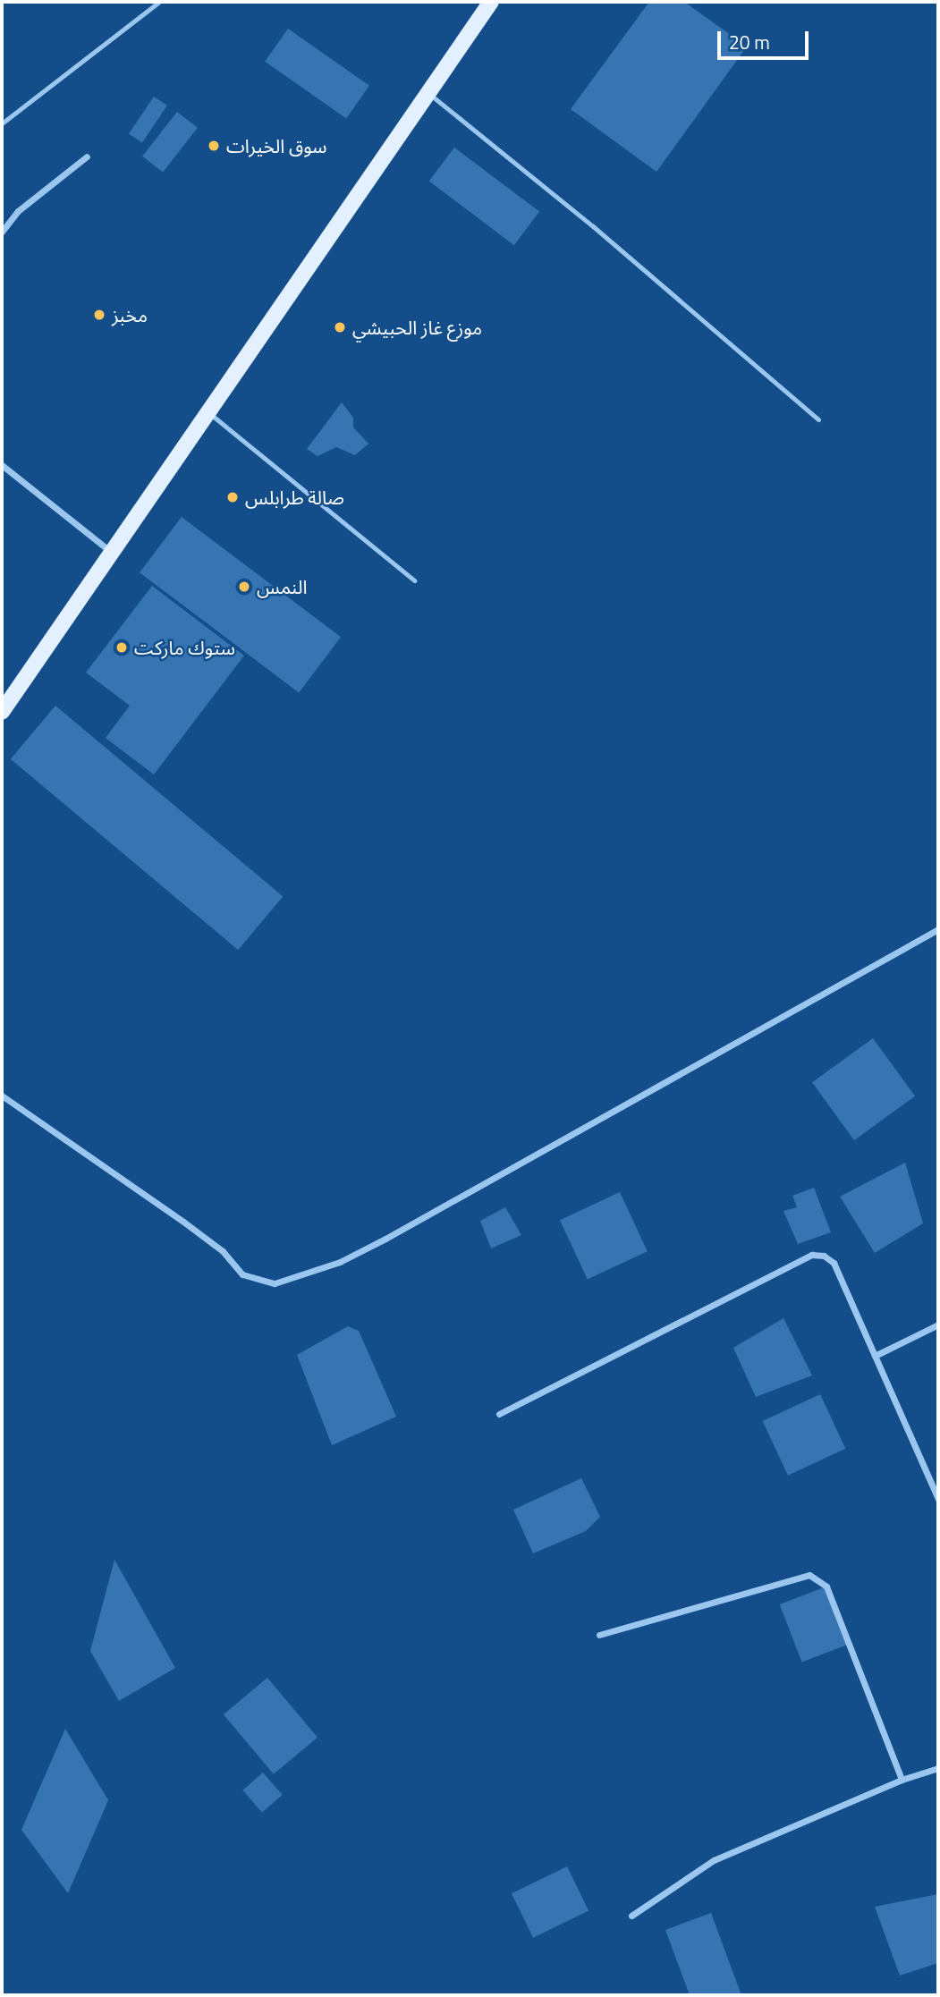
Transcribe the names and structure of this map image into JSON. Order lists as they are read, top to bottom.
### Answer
{
  "places": [
    "سوق الخيرات",
    "مخبز",
    "موزع غاز الحبيشي",
    "صالة طرابلس",
    "النمس",
    "ستوك ماركت"
  ],
  "scale_bar": "20 m"
}
